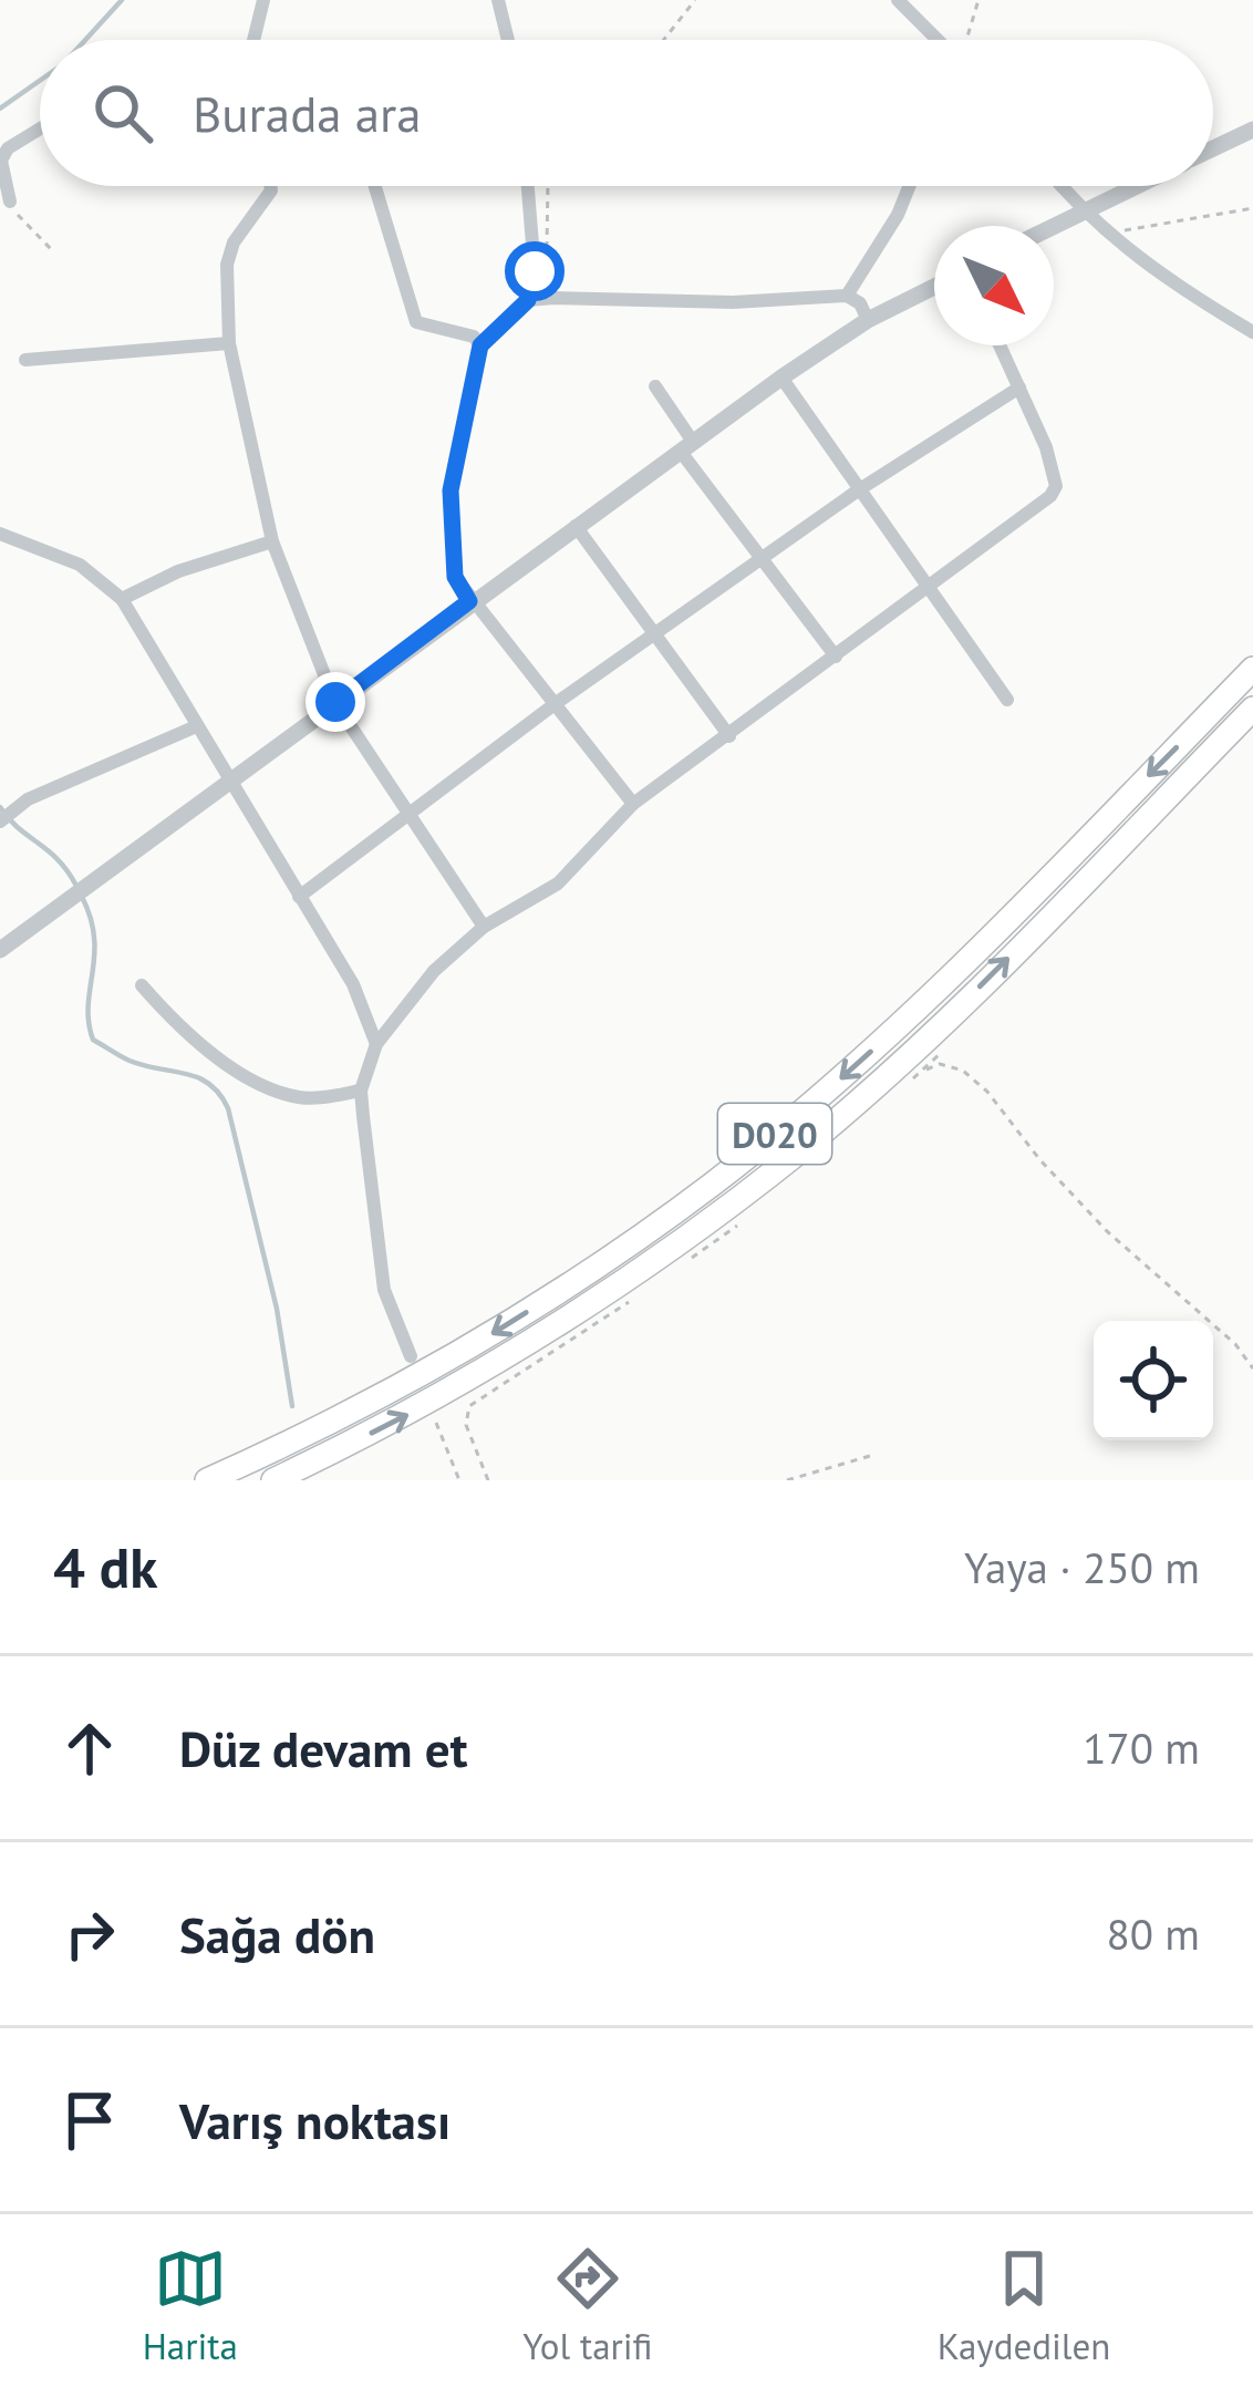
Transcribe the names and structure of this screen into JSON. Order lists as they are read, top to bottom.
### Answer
{
  "streets": {
    "highway": ["D020"]
  },
  "north": "bottom right",
  "page": {
    "search": "Burada ara",
    "heading": ["4 dk", "Yaya · 250 m"],
    "list": [
      ["Düz devam et", "170 m"],
      ["Sağa dön", "80 m"],
      "Varış noktası"
    ],
    "nav": ["Harita", "Yol tarifi", "Kaydedilen"]
  }
}
